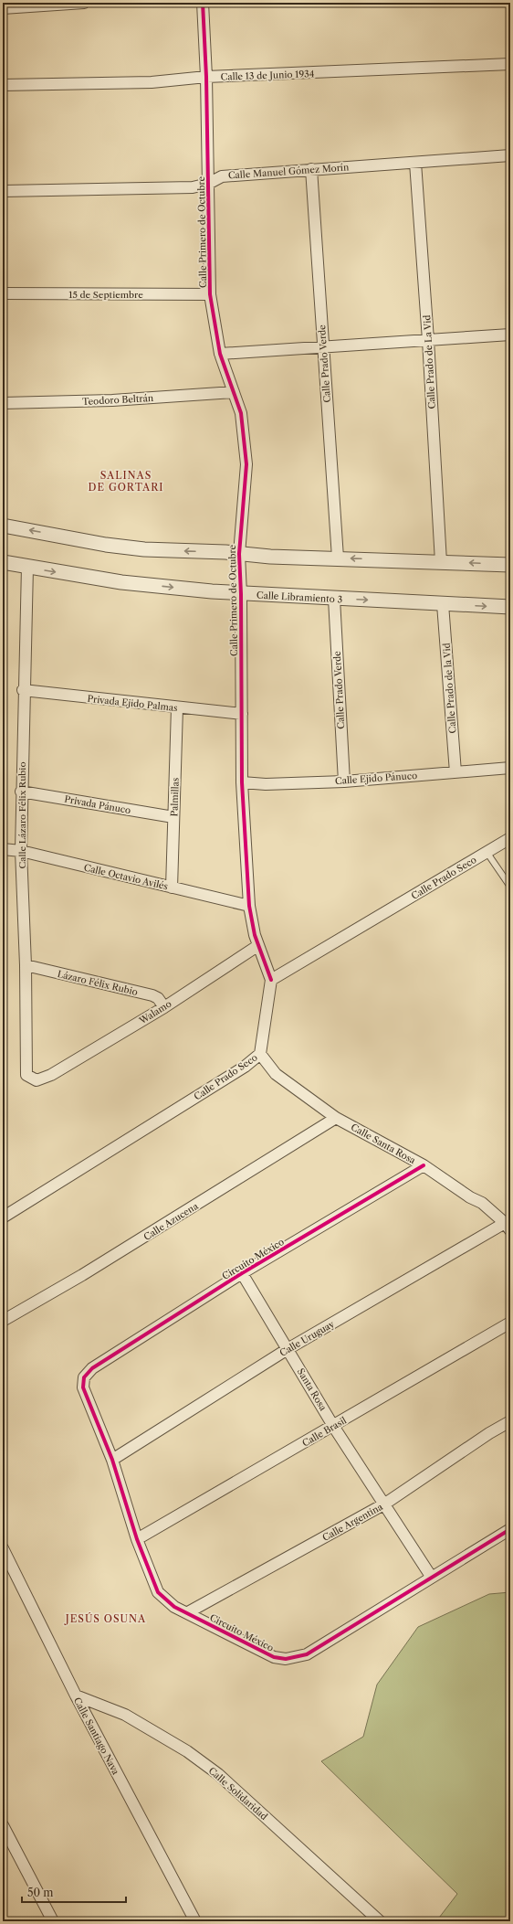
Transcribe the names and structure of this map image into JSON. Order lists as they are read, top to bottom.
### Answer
{
  "streets": {
    "street": [
      "Calle 13 de Junio 1934",
      "Calle Manuel Gómez Morín",
      "Calle Primero de Octubre",
      "15 de Septiembre",
      "Calle Prado de La Vid",
      "Calle Prado Verde",
      "Teodoro Beltrán",
      "Calle Libramiento 3",
      "Calle Prado de la Vid",
      "Privada Ejido Palmas",
      "Calle Ejido Pánuco",
      "Palmillas",
      "Privada Pánuco",
      "Calle Lázaro Félix Rubio",
      "Calle Octavio Avilés",
      "Calle Prado Seco",
      "Lázaro Félix Rubio",
      "Walamo",
      "Calle Santa Rosa",
      "Calle Azucena",
      "Circuito México",
      "Calle Uruguay",
      "Santa Rosa",
      "Calle Brasil",
      "Calle Argentina",
      "Calle Santiago Nava",
      "Calle Solidaridad"
    ]
  },
  "crossings": [
    ["Calle 13 de Junio 1934", "Calle Primero de Octubre"],
    ["Calle Manuel Gómez Morín", "Calle Primero de Octubre"],
    ["Calle Manuel Gómez Morín", "Calle Prado de La Vid"],
    ["Calle Manuel Gómez Morín", "Calle Prado Verde"],
    ["Calle Primero de Octubre", "15 de Septiembre"],
    ["Calle Primero de Octubre", "Teodoro Beltrán"],
    ["Calle Primero de Octubre", "Calle Libramiento 3"],
    ["Calle Primero de Octubre", "Privada Ejido Palmas"],
    ["Calle Primero de Octubre", "Calle Ejido Pánuco"],
    ["Calle Primero de Octubre", "Calle Octavio Avilés"],
    ["Calle Primero de Octubre", "Calle Prado Seco"],
    ["Calle Primero de Octubre", "Walamo"],
    ["Calle Prado Verde", "Calle Libramiento 3"],
    ["Calle Prado Verde", "Calle Ejido Pánuco"],
    ["Calle Libramiento 3", "Calle Prado de la Vid"],
    ["Calle Libramiento 3", "Calle Lázaro Félix Rubio"],
    ["Calle Prado de la Vid", "Calle Ejido Pánuco"],
    ["Privada Ejido Palmas", "Palmillas"],
    ["Privada Ejido Palmas", "Calle Lázaro Félix Rubio"],
    ["Palmillas", "Privada Pánuco"],
    ["Palmillas", "Calle Octavio Avilés"],
    ["Privada Pánuco", "Calle Lázaro Félix Rubio"],
    ["Calle Lázaro Félix Rubio", "Calle Octavio Avilés"],
    ["Calle Lázaro Félix Rubio", "Lázaro Félix Rubio"],
    ["Calle Lázaro Félix Rubio", "Walamo"],
    ["Calle Prado Seco", "Calle Santa Rosa"],
    ["Lázaro Félix Rubio", "Walamo"],
    ["Calle Santa Rosa", "Calle Azucena"],
    ["Calle Santa Rosa", "Circuito México"],
    ["Calle Santa Rosa", "Calle Uruguay"],
    ["Circuito México", "Calle Uruguay"],
    ["Circuito México", "Santa Rosa"],
    ["Circuito México", "Calle Brasil"],
    ["Circuito México", "Calle Argentina"],
    ["Calle Uruguay", "Santa Rosa"],
    ["Santa Rosa", "Calle Brasil"],
    ["Santa Rosa", "Calle Argentina"],
    ["Calle Santiago Nava", "Calle Solidaridad"]
  ],
  "districts": ["SALINAS DE GORTARI", "JESÚS OSUNA"],
  "scale_bar": "50 m"
}
